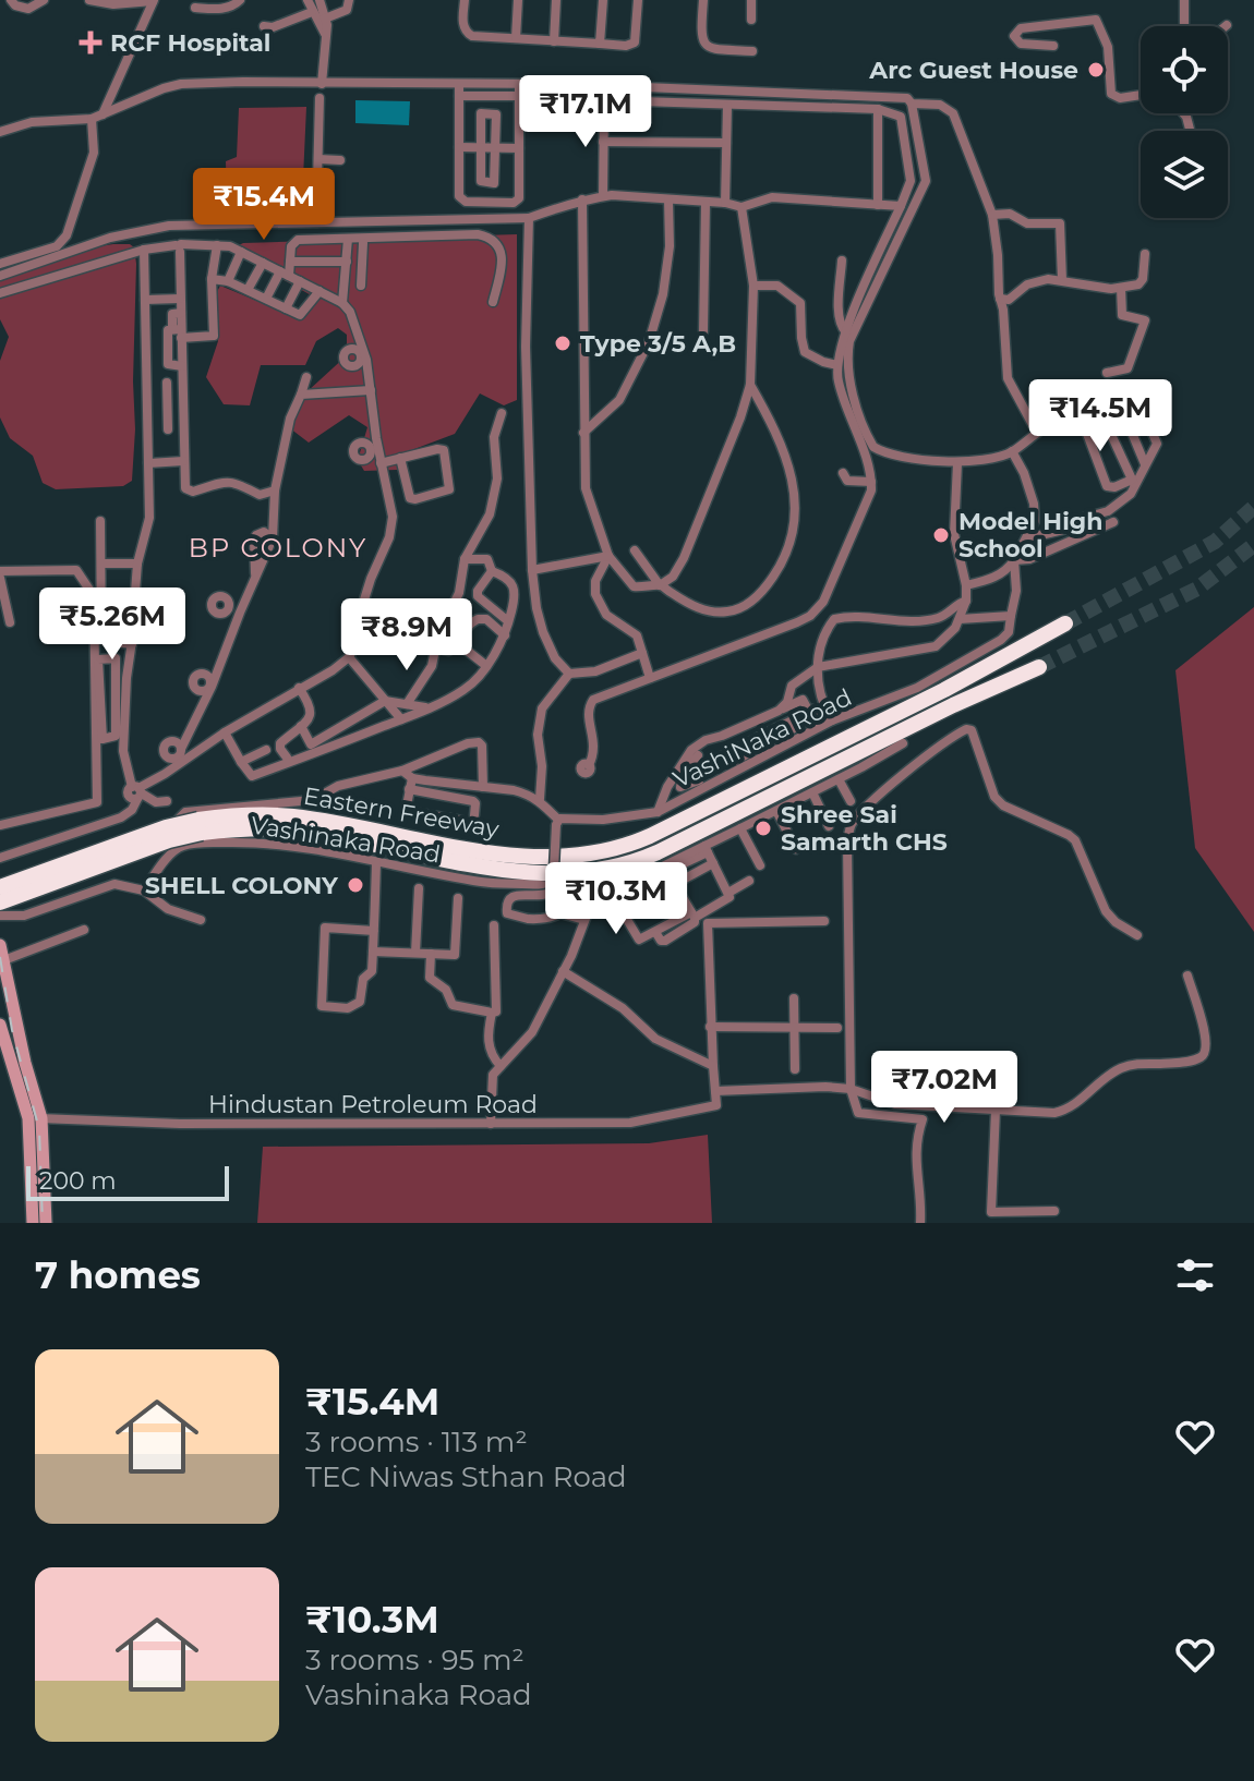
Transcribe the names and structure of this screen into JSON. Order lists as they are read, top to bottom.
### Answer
{
  "streets": {
    "highway": ["Eastern Freeway"],
    "street": ["VashiNaka Road", "Vashinaka Road", "Hindustan Petroleum Road"]
  },
  "districts": ["BP COLONY"],
  "places": {
    "health": ["RCF Hospital"],
    "other": [
      "Arc Guest House",
      "Type 3/5 A,B",
      "Model High School",
      "Shree Sai Samarth CHS",
      "SHELL COLONY"
    ]
  },
  "scale_bar": "200 m",
  "page": {
    "price": [
      "₹17.1M",
      "₹15.4M",
      "₹14.5M",
      "₹5.26M",
      "₹8.9M",
      "₹10.3M",
      "₹7.02M"
    ],
    "scale": "200 m",
    "heading": "7 homes",
    "list": [
      {
        "name": "₹15.4M",
        "note": "3 rooms · 113 m² · TEC Niwas Sthan Road"
      },
      {
        "name": "₹10.3M",
        "note": "3 rooms · 95 m² · Vashinaka Road"
      }
    ]
  }
}
